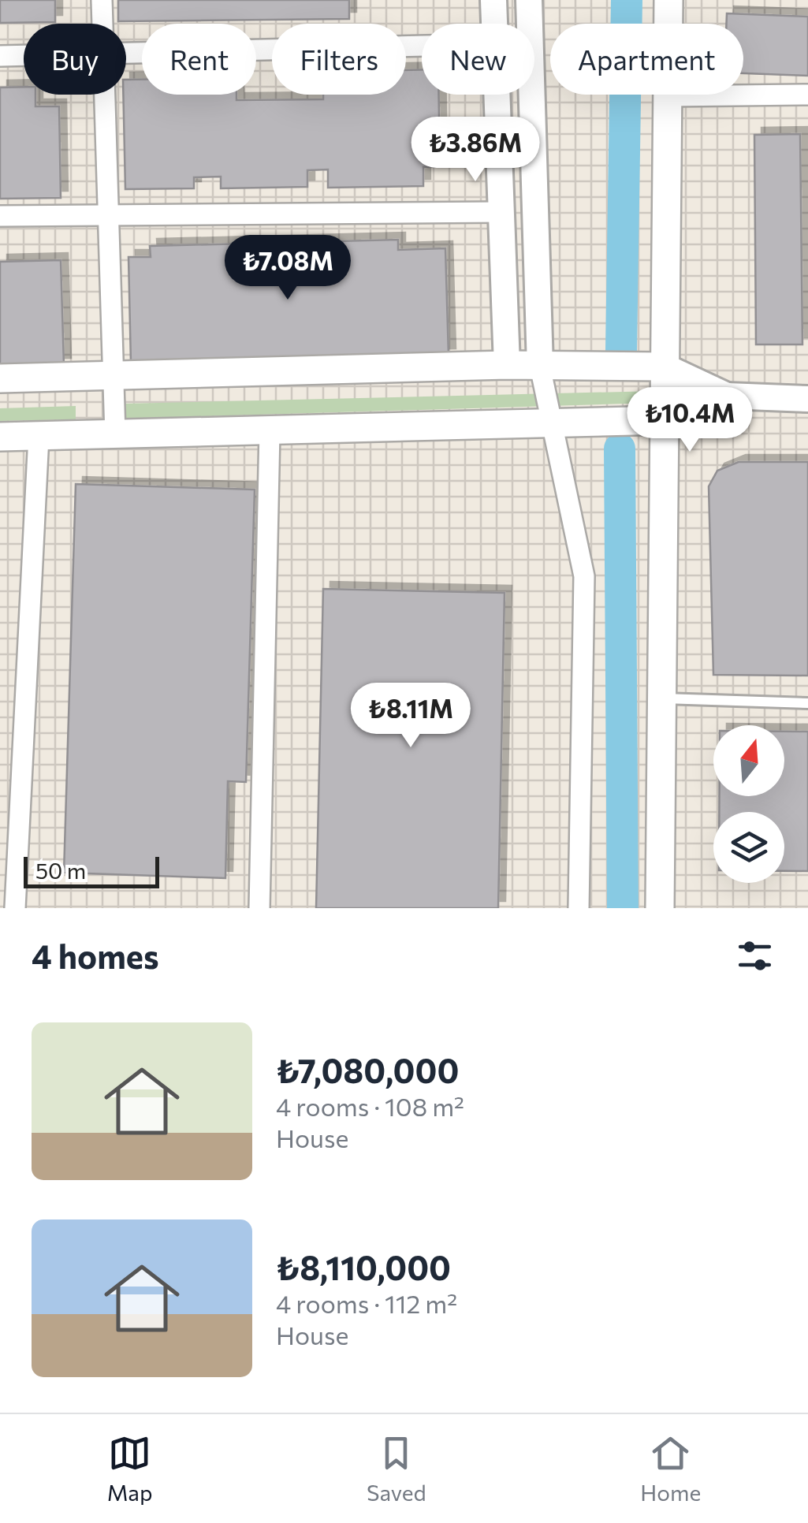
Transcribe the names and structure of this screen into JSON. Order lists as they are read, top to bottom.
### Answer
{
  "scale_bar": "50 m",
  "north": "top",
  "page": {
    "chip": [
      "Buy",
      "Rent",
      "Filters",
      "New",
      "Apartment"
    ],
    "price": [
      "₺3.86M",
      "₺7.08M",
      "₺10.4M",
      "₺8.11M"
    ],
    "scale": "50 m",
    "heading": "4 homes",
    "list": [
      {
        "name": "₺7,080,000",
        "note": "4 rooms · 108 m² · House"
      },
      {
        "name": "₺8,110,000",
        "note": "4 rooms · 112 m² · House"
      }
    ],
    "tabs": ["Map", "Saved", "Home"]
  }
}
